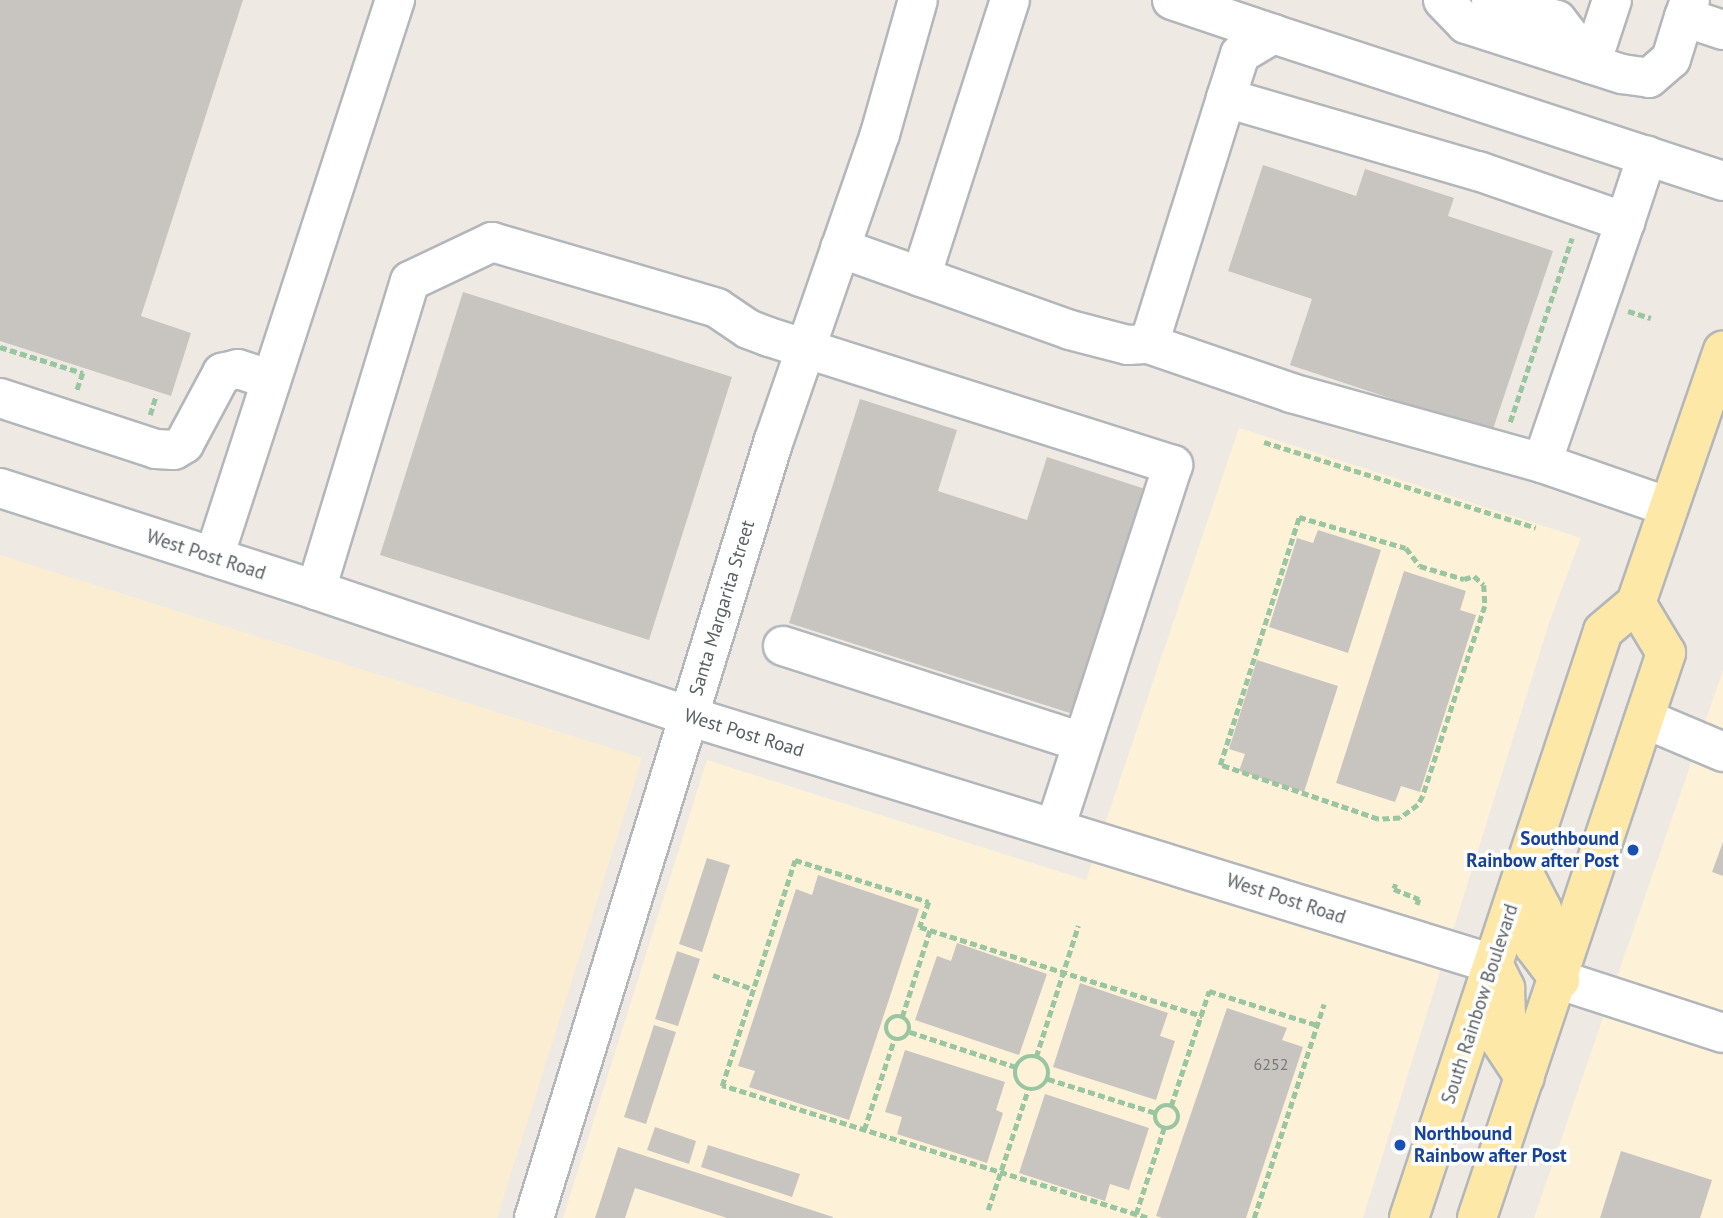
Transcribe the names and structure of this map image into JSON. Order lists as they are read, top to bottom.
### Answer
{
  "streets": {
    "main road": ["South Rainbow Boulevard"],
    "street": ["West Post Road", "Santa Margarita Street"]
  },
  "crossings": [
    ["West Post Road", "Santa Margarita Street"],
    ["West Post Road", "South Rainbow Boulevard"]
  ],
  "places": ["Southbound Rainbow after Post", "Northbound Rainbow after Post"],
  "house_numbers": ["6252"]
}
